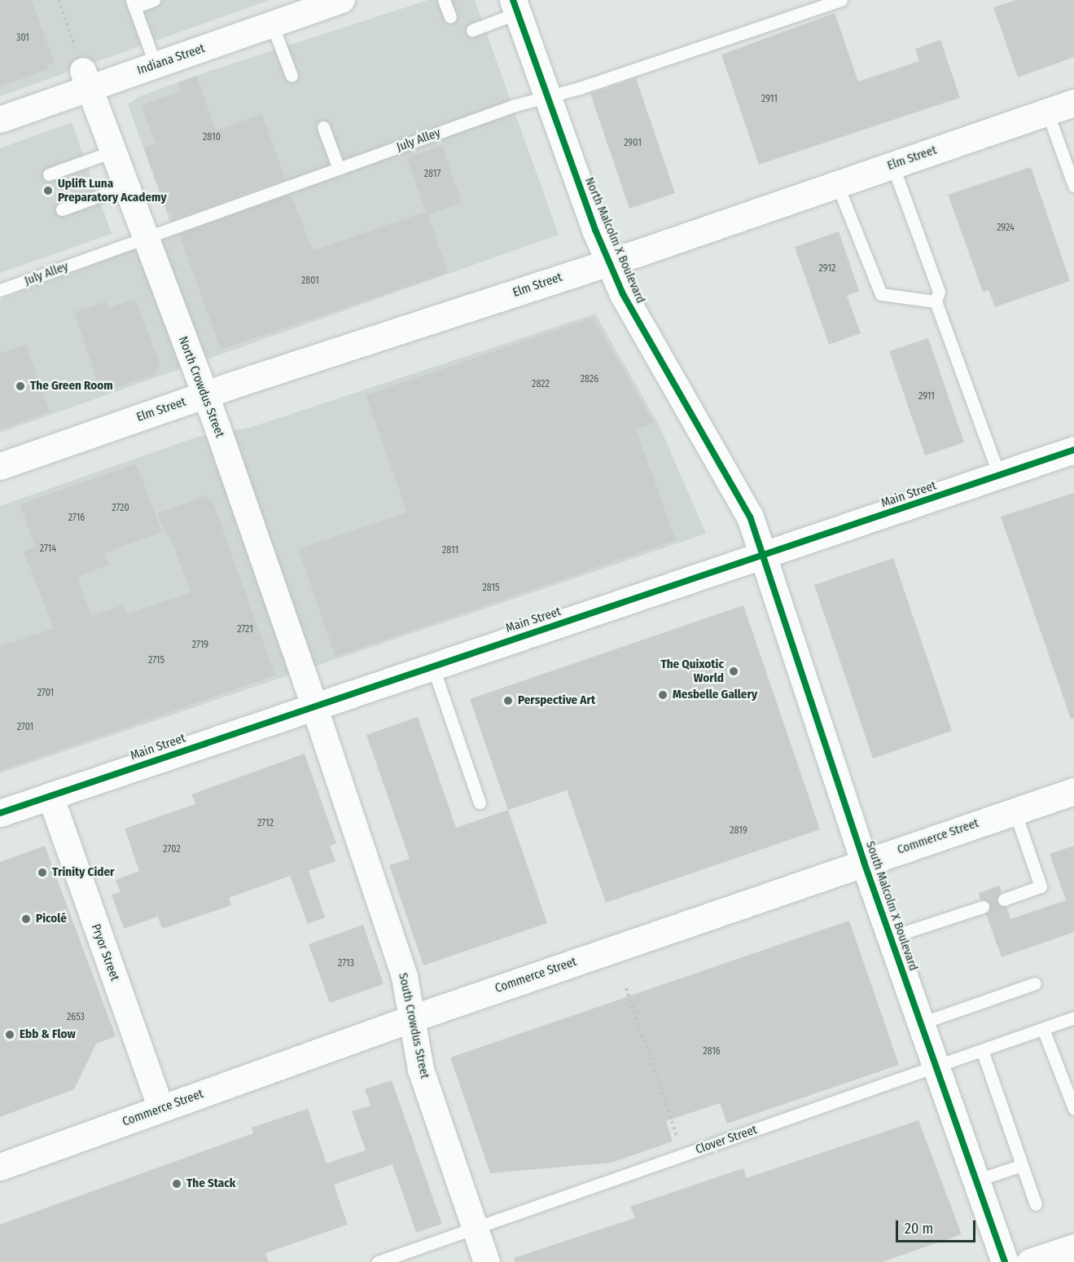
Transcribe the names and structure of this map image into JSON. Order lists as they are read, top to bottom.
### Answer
{
  "streets": {
    "main road": [
      "Elm Street",
      "North Malcolm X Boulevard",
      "Main Street",
      "Commerce Street",
      "South Malcolm X Boulevard"
    ],
    "street": [
      "Indiana Street",
      "North Crowdus Street",
      "Pryor Street",
      "South Crowdus Street"
    ],
    "lane": ["July Alley", "Clover Street"]
  },
  "crossings": [
    ["Indiana Street", "North Crowdus Street"],
    ["July Alley", "North Malcolm X Boulevard"],
    ["July Alley", "North Crowdus Street"],
    ["Elm Street", "North Malcolm X Boulevard"],
    ["Elm Street", "North Crowdus Street"],
    ["North Malcolm X Boulevard", "Main Street"],
    ["North Malcolm X Boulevard", "South Malcolm X Boulevard"],
    ["North Crowdus Street", "Main Street"],
    ["North Crowdus Street", "South Crowdus Street"],
    ["Main Street", "South Malcolm X Boulevard"],
    ["Main Street", "Pryor Street"],
    ["Main Street", "South Crowdus Street"],
    ["Commerce Street", "South Malcolm X Boulevard"],
    ["Commerce Street", "Pryor Street"],
    ["Commerce Street", "South Crowdus Street"],
    ["South Malcolm X Boulevard", "Clover Street"],
    ["South Crowdus Street", "Clover Street"]
  ],
  "places": [
    "Uplift Luna Preparatory Academy",
    "The Green Room",
    "The Quixotic World",
    "Mesbelle Gallery",
    "Perspective Art",
    "Trinity Cider",
    "Picolé",
    "Ebb & Flow",
    "The Stack"
  ],
  "house_numbers": [
    "301",
    "2911",
    "2810",
    "2901",
    "2817",
    "2924",
    "2912",
    "2801",
    "2826",
    "2822",
    "2911",
    "2720",
    "2716",
    "2714",
    "2811",
    "2815",
    "2721",
    "2719",
    "2715",
    "2701",
    "2701",
    "2712",
    "2819",
    "2702",
    "2713",
    "2653",
    "2816"
  ],
  "scale_bar": "20 m"
}
